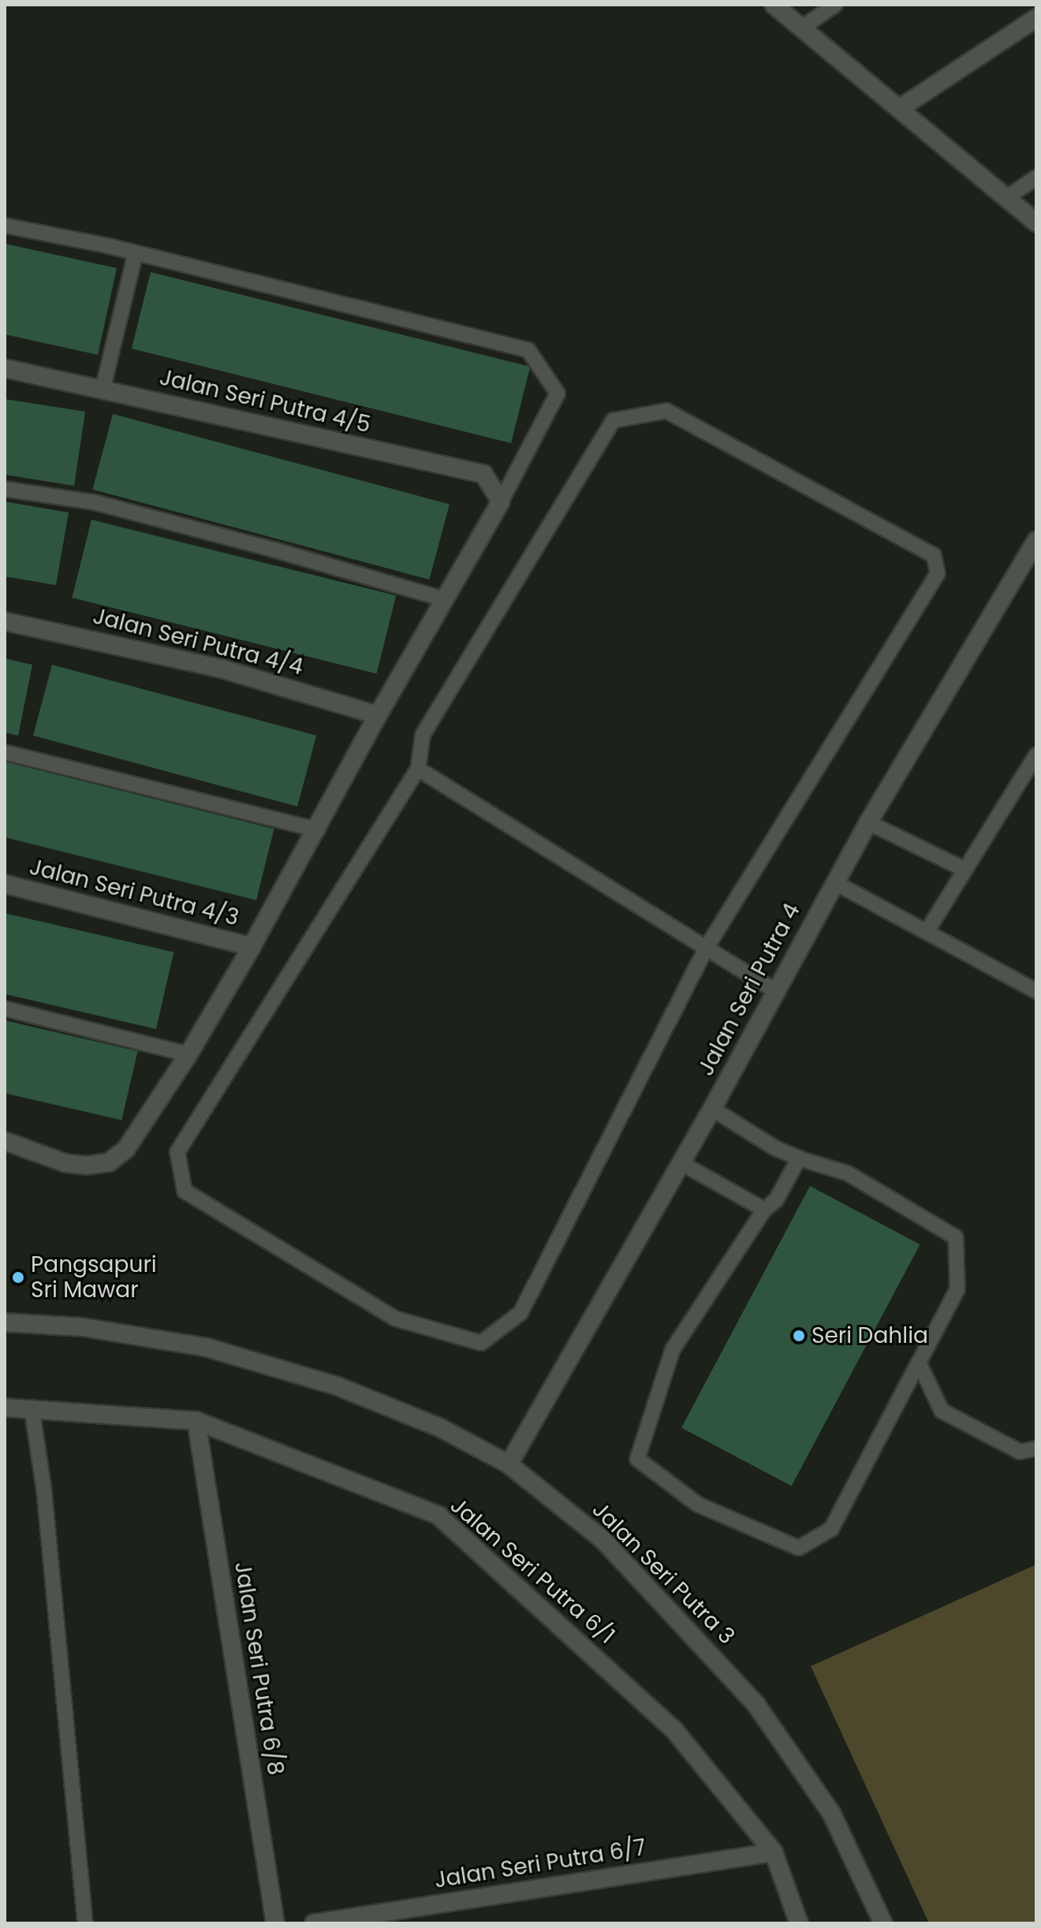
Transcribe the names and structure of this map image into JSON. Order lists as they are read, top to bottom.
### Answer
{
  "streets": {
    "street": [
      "Jalan Seri Putra 4/5",
      "Jalan Seri Putra 4/4",
      "Jalan Seri Putra 4/3",
      "Jalan Seri Putra 4",
      "Jalan Seri Putra 6/1",
      "Jalan Seri Putra 3",
      "Jalan Seri Putra 6/8",
      "Jalan Seri Putra 6/7"
    ]
  },
  "crossings": [
    ["Jalan Seri Putra 4", "Jalan Seri Putra 3"],
    ["Jalan Seri Putra 6/1", "Jalan Seri Putra 6/8"],
    ["Jalan Seri Putra 6/1", "Jalan Seri Putra 6/7"]
  ],
  "places": ["Pangsapuri Sri Mawar", "Seri Dahlia"]
}
